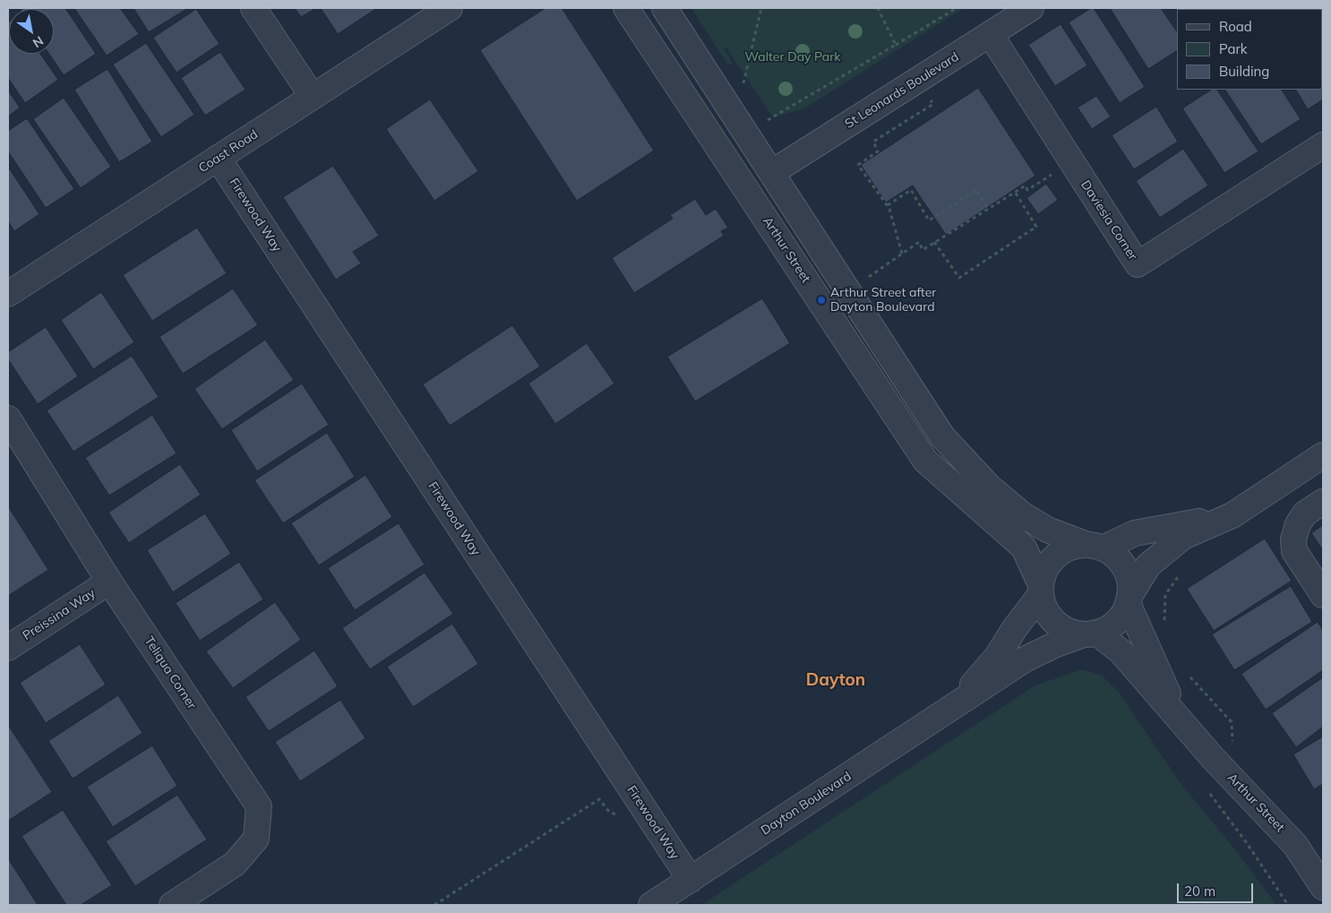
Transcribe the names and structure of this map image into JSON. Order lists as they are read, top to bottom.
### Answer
{
  "streets": {
    "street": [
      "St Leonards Boulevard",
      "Coast Road",
      "Firewood Way",
      "Daviesia Corner",
      "Arthur Street",
      "Preissina Way",
      "Teliqua Corner",
      "Dayton Boulevard"
    ]
  },
  "crossings": [
    ["St Leonards Boulevard", "Daviesia Corner"],
    ["Coast Road", "Firewood Way"],
    ["Firewood Way", "Dayton Boulevard"],
    ["Arthur Street", "Dayton Boulevard"],
    ["Preissina Way", "Teliqua Corner"]
  ],
  "districts": ["Dayton"],
  "parks": ["Walter Day Park"],
  "places": ["Arthur Street after Dayton Boulevard"],
  "legend": ["Road", "Park", "Building"],
  "scale_bar": "20 m",
  "north": "bottom right"
}
